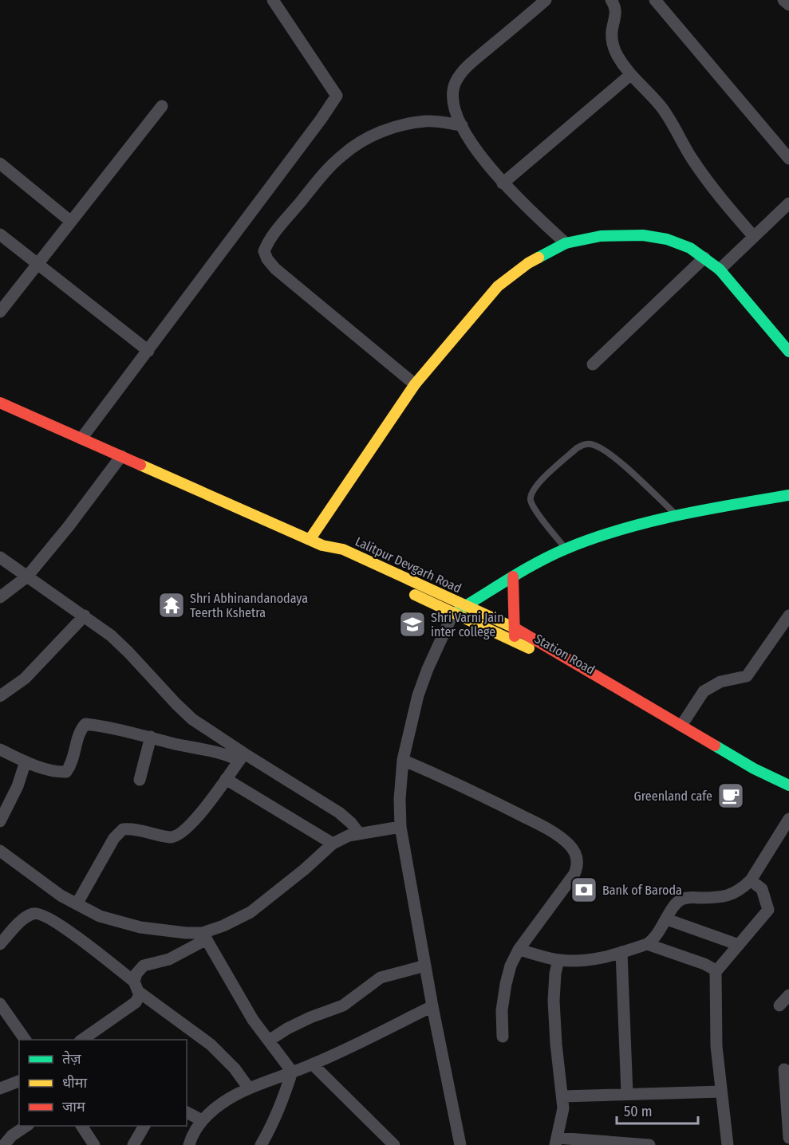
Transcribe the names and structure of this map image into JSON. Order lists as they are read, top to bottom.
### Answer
{
  "streets": {
    "main road": ["Lalitpur Devgarh Road", "Station Road"]
  },
  "places": {
    "temple": ["Shri Abhinandanodaya Teerth Kshetra"],
    "school or university": ["Shri Varni Jain inter college"],
    "cafe": ["Greenland cafe"],
    "bank": ["Bank of Baroda"]
  },
  "legend": ["तेज़", "धीमा", "जाम"],
  "scale_bar": "50 m"
}
